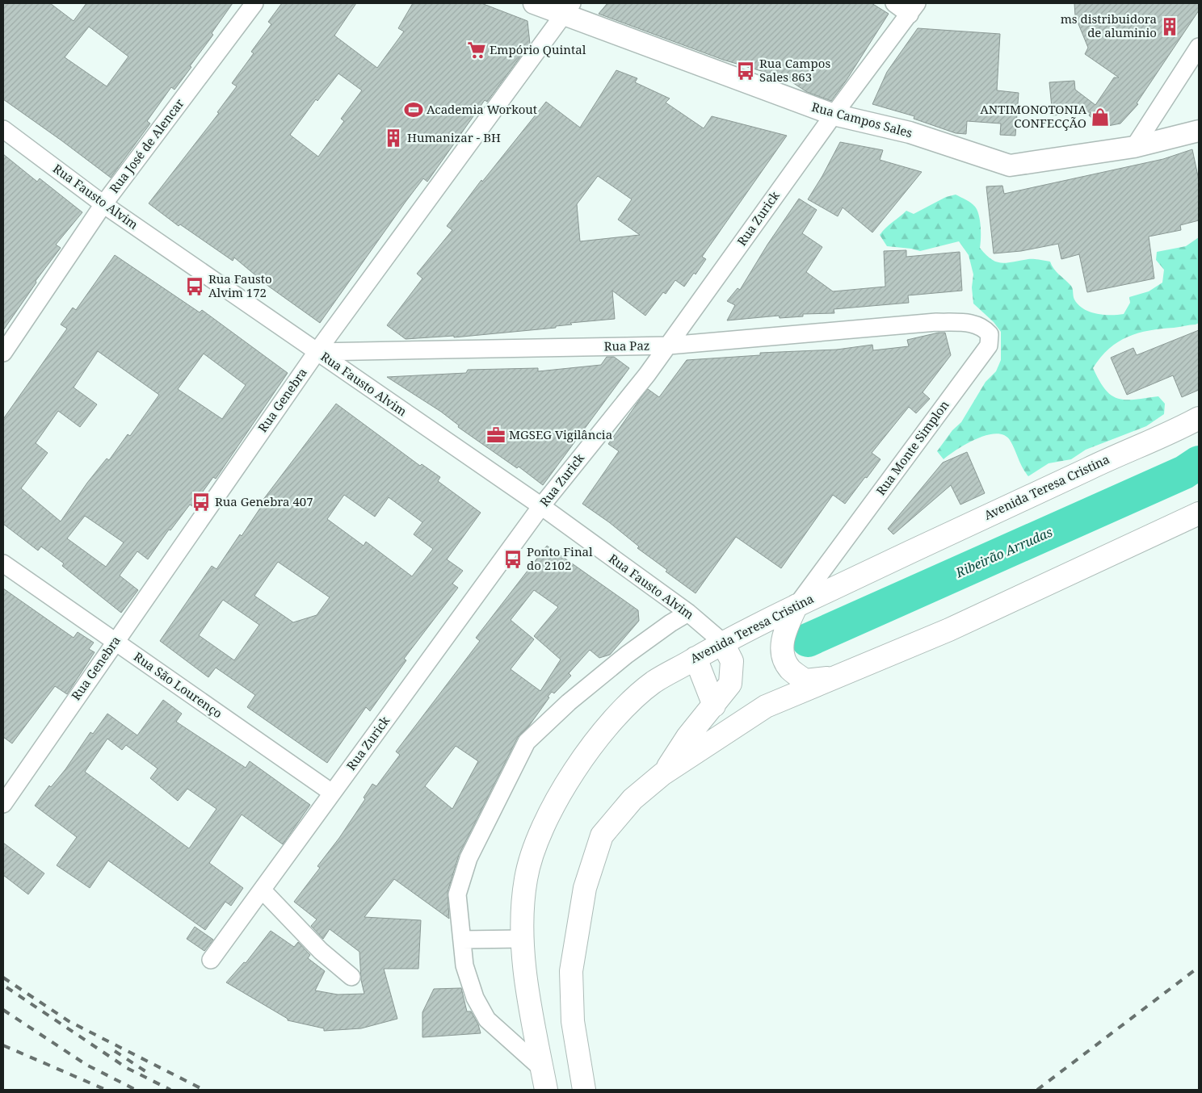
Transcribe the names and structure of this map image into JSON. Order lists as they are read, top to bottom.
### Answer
{
  "streets": {
    "main road": ["Avenida Teresa Cristina"],
    "street": [
      "Rua Campos Sales",
      "Rua José de Alencar",
      "Rua Fausto Alvim",
      "Rua Zurick",
      "Rua Paz",
      "Rua Genebra",
      "Rua Monte Simplon",
      "Rua São Lourenço"
    ]
  },
  "crossings": [
    ["Rua Campos Sales", "Rua Zurick"],
    ["Rua Campos Sales", "Rua Genebra"],
    ["Rua José de Alencar", "Rua Fausto Alvim"],
    ["Rua Fausto Alvim", "Rua Zurick"],
    ["Rua Fausto Alvim", "Rua Paz"],
    ["Rua Fausto Alvim", "Rua Genebra"],
    ["Rua Fausto Alvim", "Avenida Teresa Cristina"],
    ["Rua Zurick", "Rua Paz"],
    ["Rua Zurick", "Rua São Lourenço"],
    ["Rua Paz", "Rua Genebra"],
    ["Rua Paz", "Rua Monte Simplon"],
    ["Rua Genebra", "Rua São Lourenço"],
    ["Rua Monte Simplon", "Avenida Teresa Cristina"]
  ],
  "water": ["Ribeirão Arrudas"],
  "places": {
    "building": ["ms distribuidora de aluminio", "Humanizar - BH"],
    "supermarket": ["Empório Quintal"],
    "bus stop": [
      "Rua Campos Sales 863",
      "Rua Fausto Alvim 172",
      "Rua Genebra 407",
      "Ponto Final do 2102"
    ],
    "sports": ["Academia Workout"],
    "shop": ["ANTIMONOTONIA CONFECÇÃO"],
    "office": ["MGSEG Vigilância"]
  }
}
